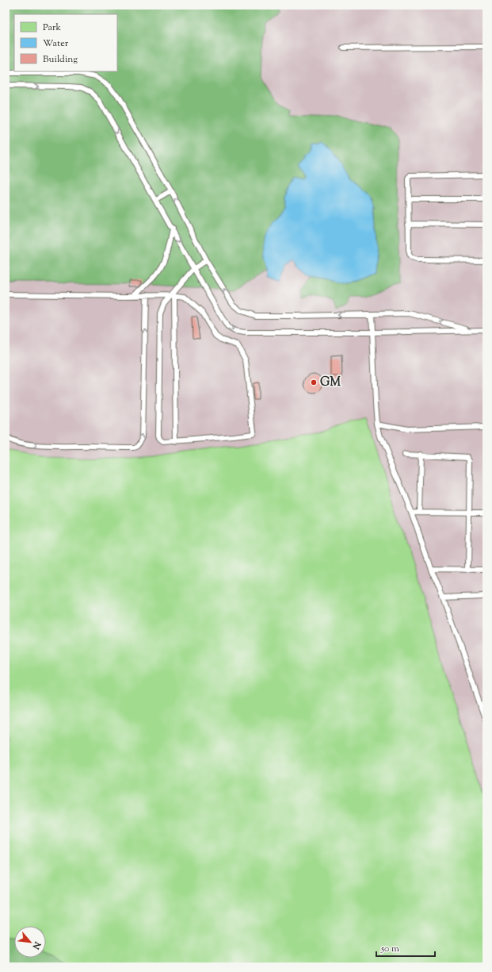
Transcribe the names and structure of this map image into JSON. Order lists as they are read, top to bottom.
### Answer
{
  "places": ["GM"],
  "legend": ["Park", "Water", "Building"],
  "scale_bar": "50 m",
  "north": "bottom right"
}
